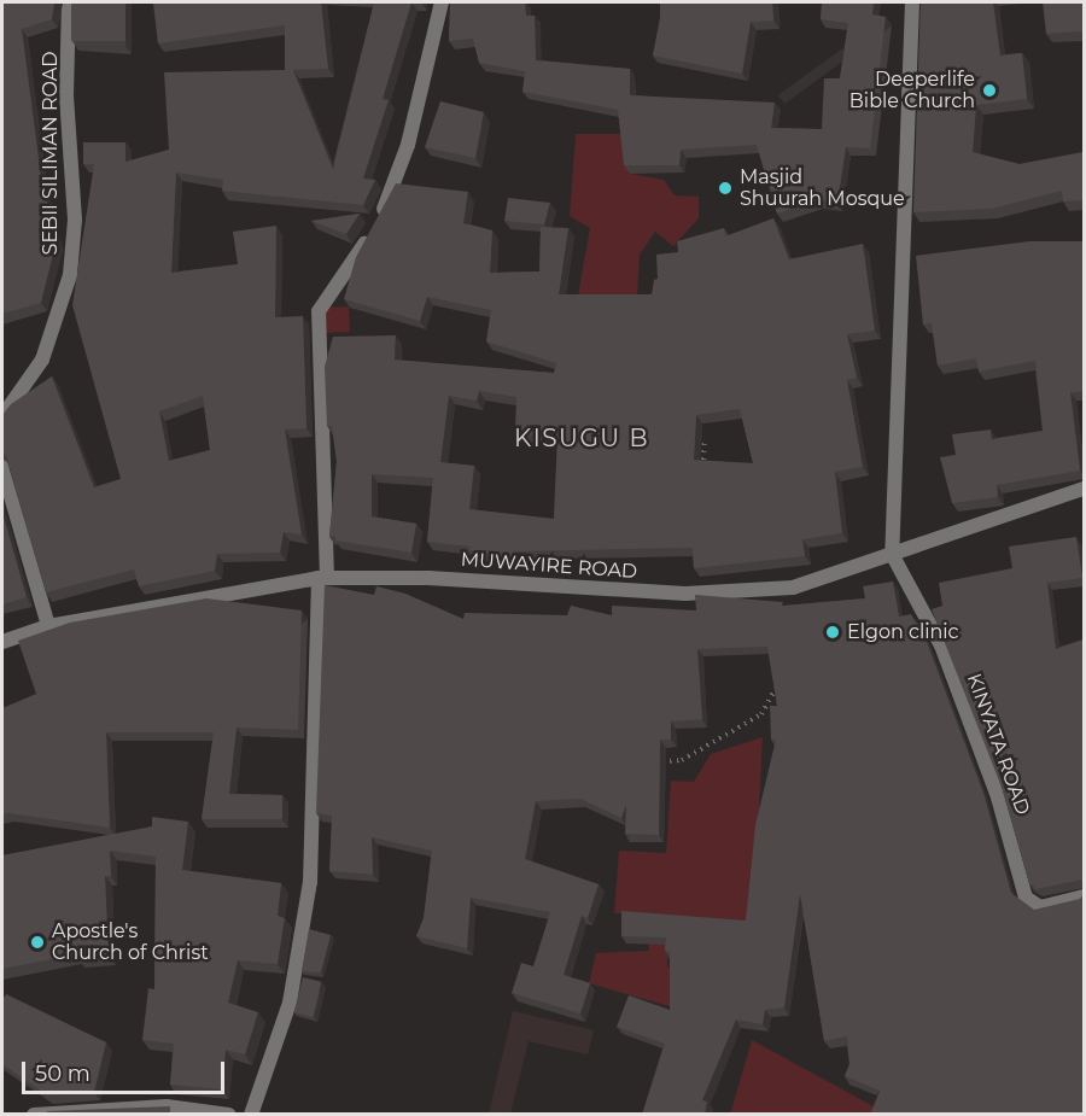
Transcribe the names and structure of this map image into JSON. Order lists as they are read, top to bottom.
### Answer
{
  "streets": {
    "street": ["SEBII SILIMAN ROAD", "MUWAYIRE ROAD", "KINYATA ROAD"]
  },
  "crossings": [
    ["MUWAYIRE ROAD", "KINYATA ROAD"]
  ],
  "districts": ["KISUGU B"],
  "places": [
    "Deeperlife Bible Church",
    "Masjid Shuurah Mosque",
    "Elgon clinic",
    "Apostle's Church of Christ"
  ],
  "scale_bar": "50 m"
}
